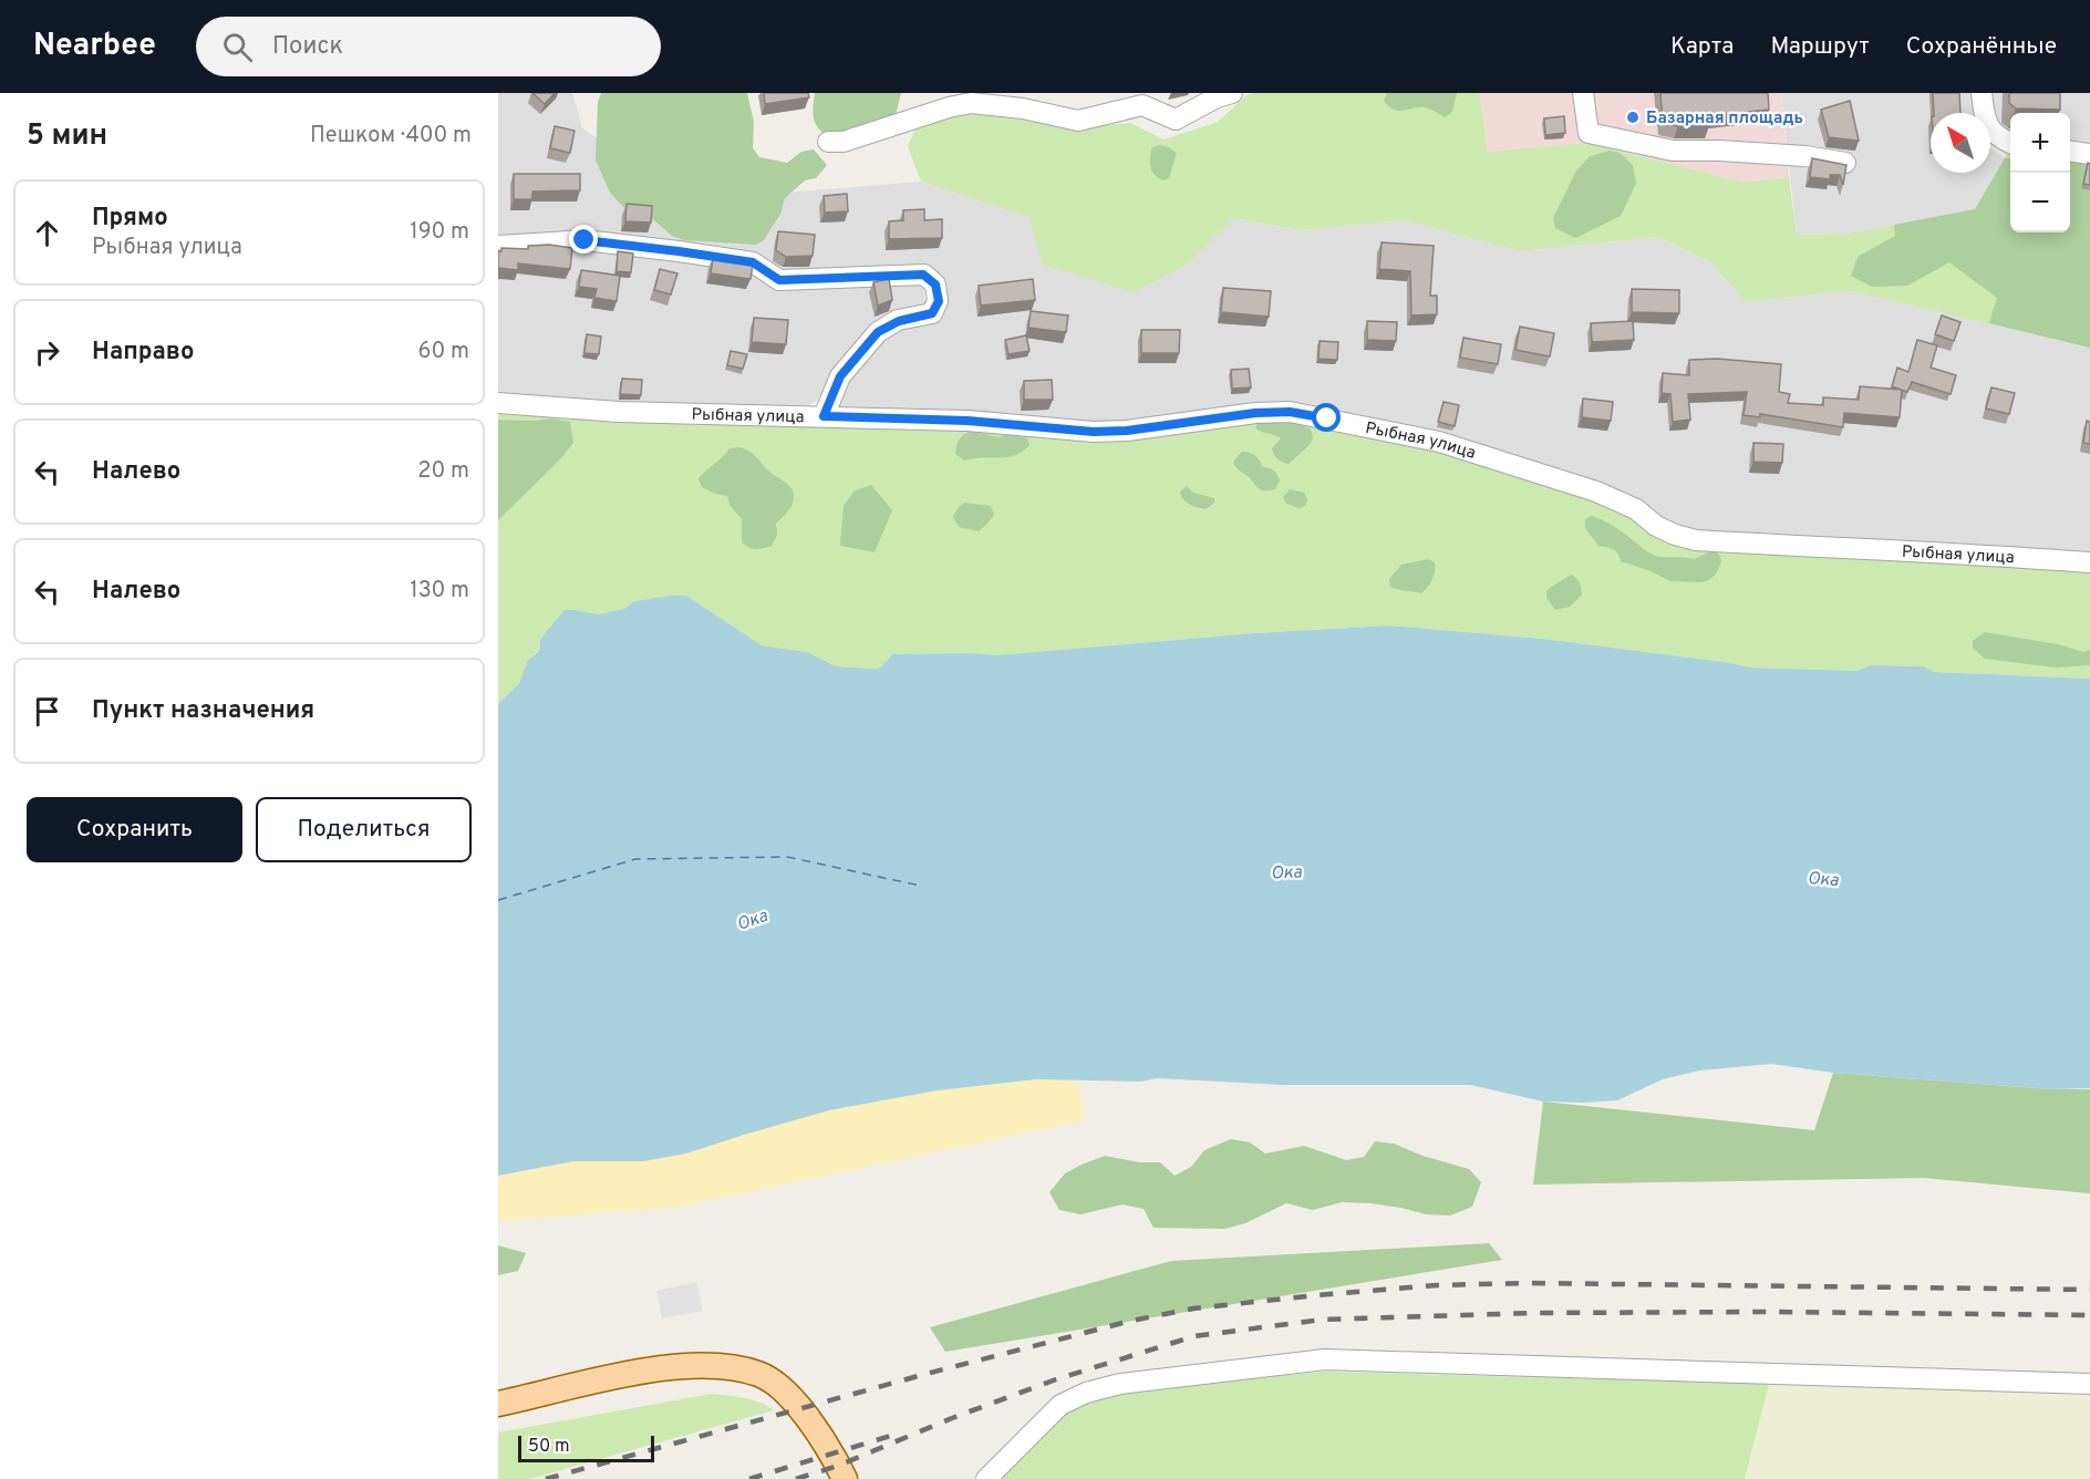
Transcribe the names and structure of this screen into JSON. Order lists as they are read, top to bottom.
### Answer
{
  "streets": {
    "street": ["Рыбная улица"]
  },
  "water": ["Ока"],
  "places": ["Базарная площадь"],
  "scale_bar": "50 m",
  "north": "top left",
  "page": {
    "header": "Nearbee",
    "search": "Поиск",
    "nav": ["Карта", "Маршрут", "Сохранённые"],
    "heading": ["5 мин", "Пешком · 400 m"],
    "map_buttons": ["+", "−"],
    "list": [
      ["Прямо", "Рыбная улица", "190 m"],
      ["Направо", "60 m"],
      ["Налево", "20 m"],
      ["Налево", "130 m"],
      "Пункт назначения"
    ],
    "buttons": ["Сохранить", "Поделиться"],
    "scale": "50 m"
  }
}
